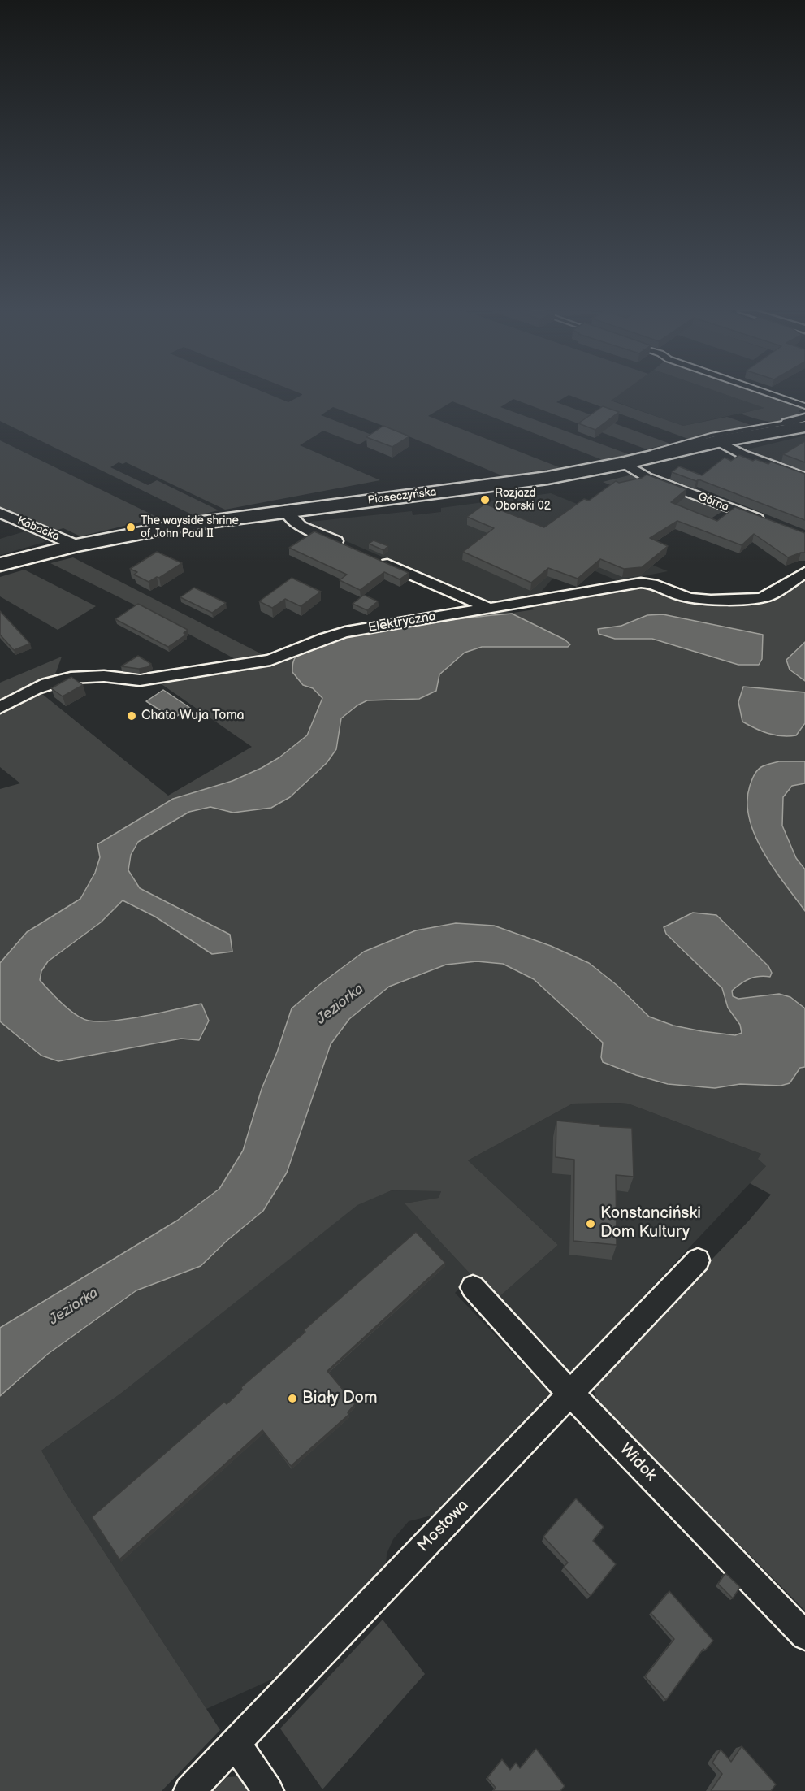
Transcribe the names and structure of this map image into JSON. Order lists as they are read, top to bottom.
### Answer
{
  "streets": {
    "main road": ["Piaseczyńska"],
    "street": [
      "Górna",
      "Kabacka",
      "Elektryczna",
      "Widok",
      "Mostowa"
    ]
  },
  "crossings": [
    ["Piaseczyńska", "Górna"],
    ["Piaseczyńska", "Kabacka"],
    ["Widok", "Mostowa"]
  ],
  "water": ["Jeziorka"],
  "places": [
    "Rozjazd Oborski 02",
    "The wayside shrine of John Paul II",
    "Chata Wuja Toma",
    "Konstanciński Dom Kultury",
    "Biały Dom"
  ]
}
